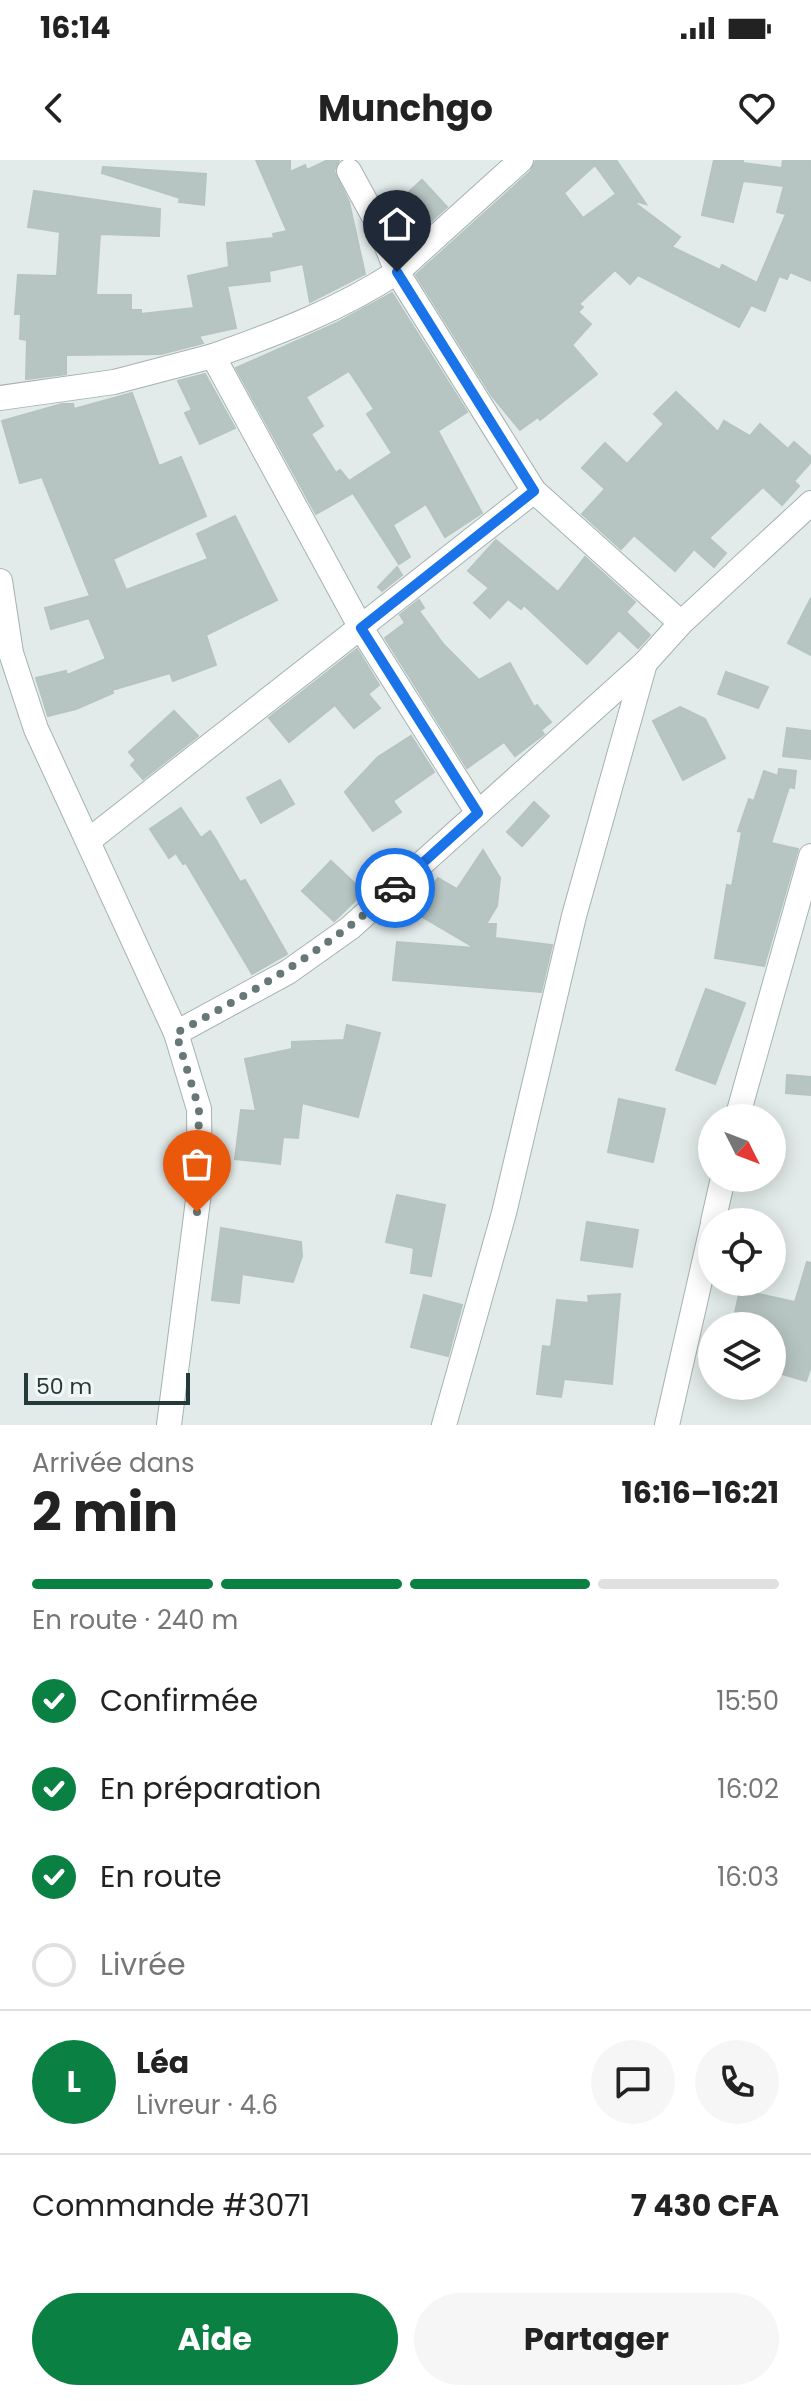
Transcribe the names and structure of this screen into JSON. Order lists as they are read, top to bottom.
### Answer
{
  "scale_bar": "50 m",
  "north": "bottom right",
  "page": {
    "status": "16:14",
    "header": "Munchgo",
    "scale": "50 m",
    "heading": ["2 min", "Arrivée dans", "16:16–16:21"],
    "panel": [
      "Léa",
      "Livreur · 4.6",
      "Commande #3071",
      "7 430 CFA"
    ],
    "bar": "En route · 240 m",
    "list": [
      ["Confirmée", "15:50"],
      ["En préparation", "16:02"],
      ["En route", "16:03"],
      "Livrée"
    ],
    "round": "L",
    "buttons": ["Aide", "Partager"]
  }
}
